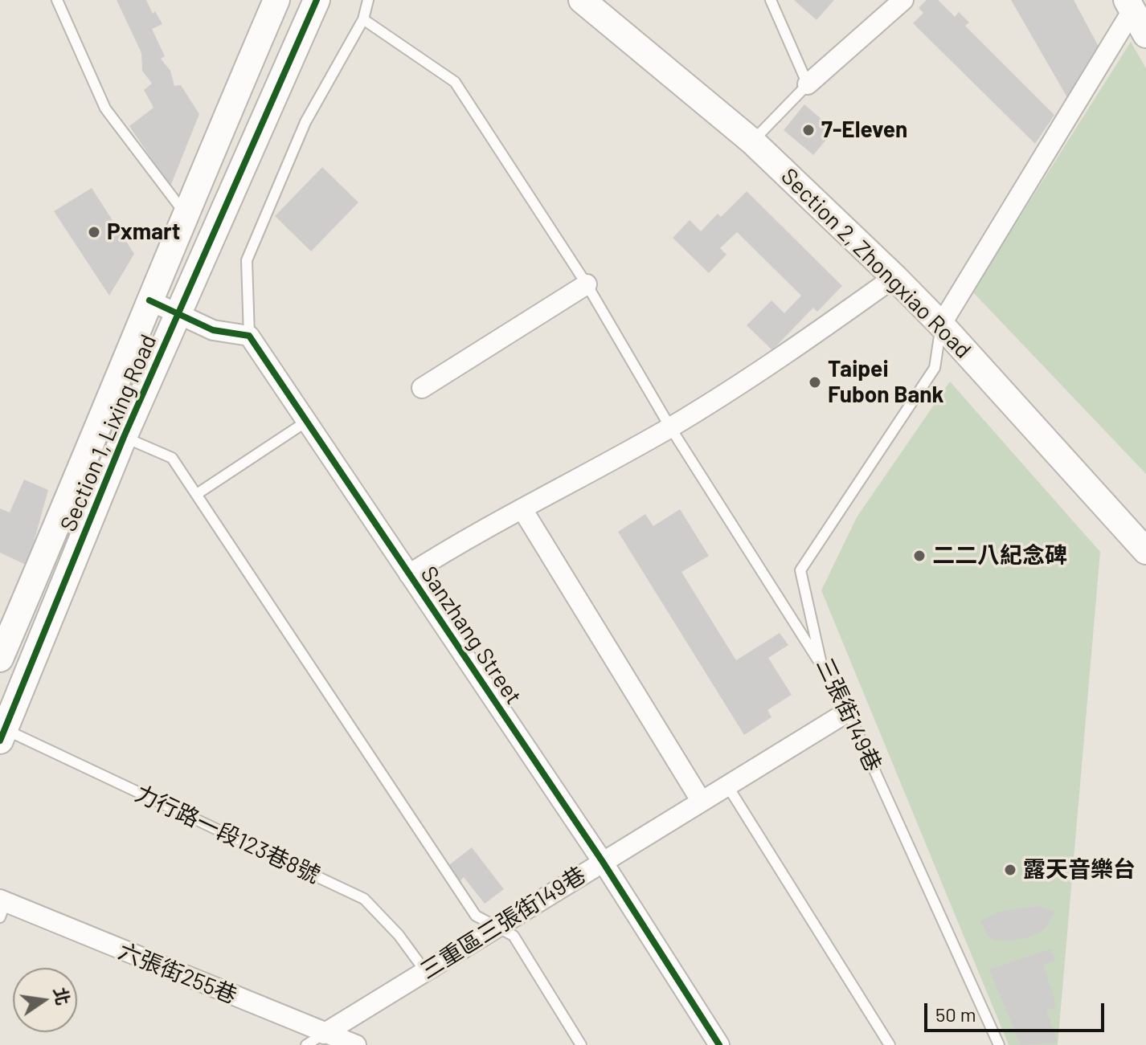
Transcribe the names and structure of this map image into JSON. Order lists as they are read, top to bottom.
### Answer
{
  "streets": {
    "street": [
      "Section 2, Zhongxiao Road",
      "Section 1, Lixing Road",
      "Sanzhang Street",
      "三重區三張街149巷",
      "六張街255巷"
    ],
    "lane": ["三張街149巷", "力行路一段123巷8號"]
  },
  "crossings": [
    ["Section 2, Zhongxiao Road", "三張街149巷"],
    ["Section 1, Lixing Road", "力行路一段123巷8號"],
    ["Sanzhang Street", "三重區三張街149巷"],
    ["三張街149巷", "三重區三張街149巷"],
    ["力行路一段123巷8號", "三重區三張街149巷"],
    ["三重區三張街149巷", "六張街255巷"]
  ],
  "places": [
    "7-Eleven",
    "Pxmart",
    "Taipei Fubon Bank",
    "二二八紀念碑",
    "露天音樂台"
  ],
  "scale_bar": "50 m",
  "north": "right"
}
